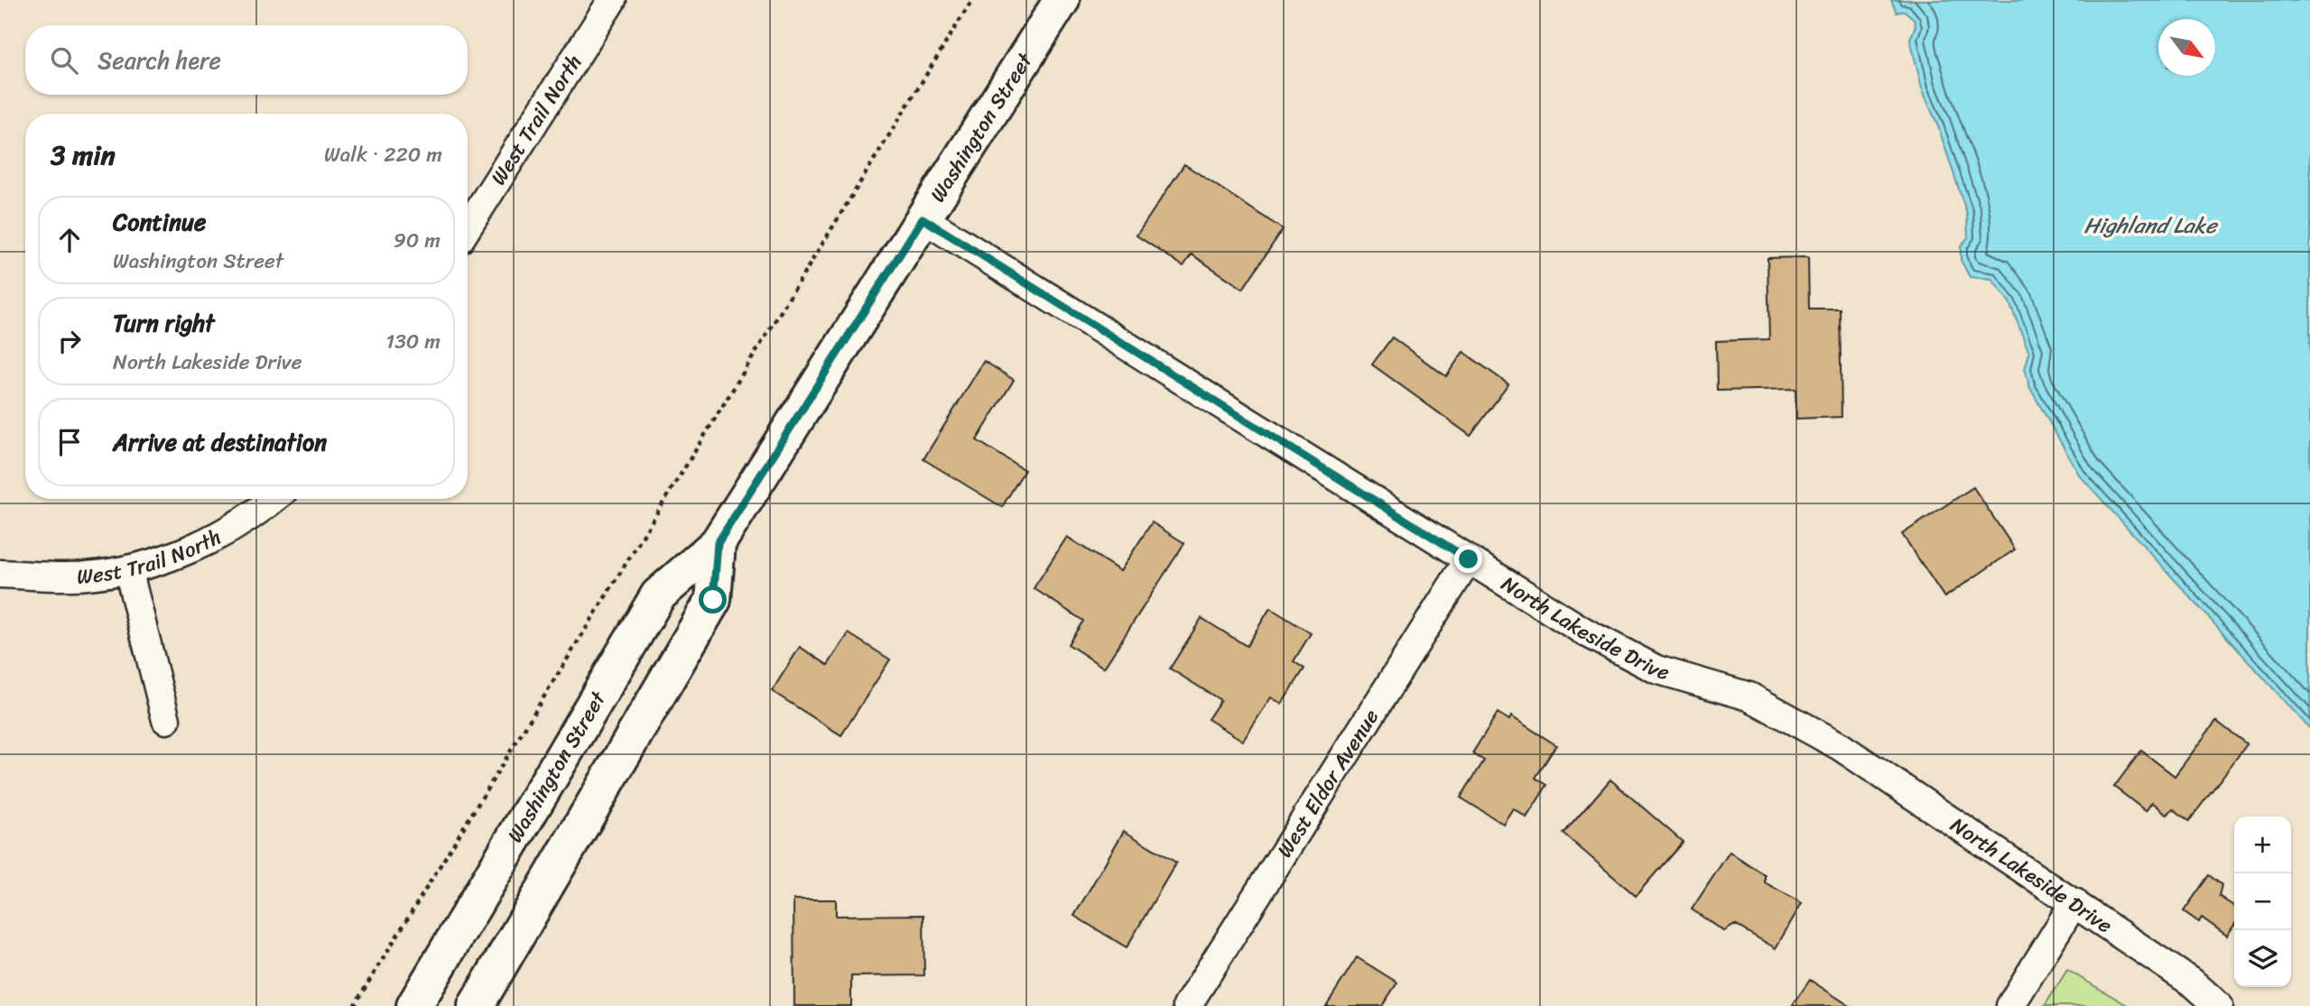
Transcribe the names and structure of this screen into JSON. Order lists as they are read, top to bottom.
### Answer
{
  "streets": {
    "main road": ["Washington Street"],
    "street": ["West Trail North", "North Lakeside Drive", "West Eldor Avenue"]
  },
  "crossings": [
    ["Washington Street", "North Lakeside Drive"],
    ["North Lakeside Drive", "West Eldor Avenue"]
  ],
  "water": ["Highland Lake"],
  "north": "bottom right",
  "page": {
    "search": "Search here",
    "heading": ["3 min", "Walk · 220 m"],
    "list": [
      ["Continue", "Washington Street", "90 m"],
      ["Turn right", "North Lakeside Drive", "130 m"],
      "Arrive at destination"
    ],
    "map_buttons": ["+", "−"]
  }
}
